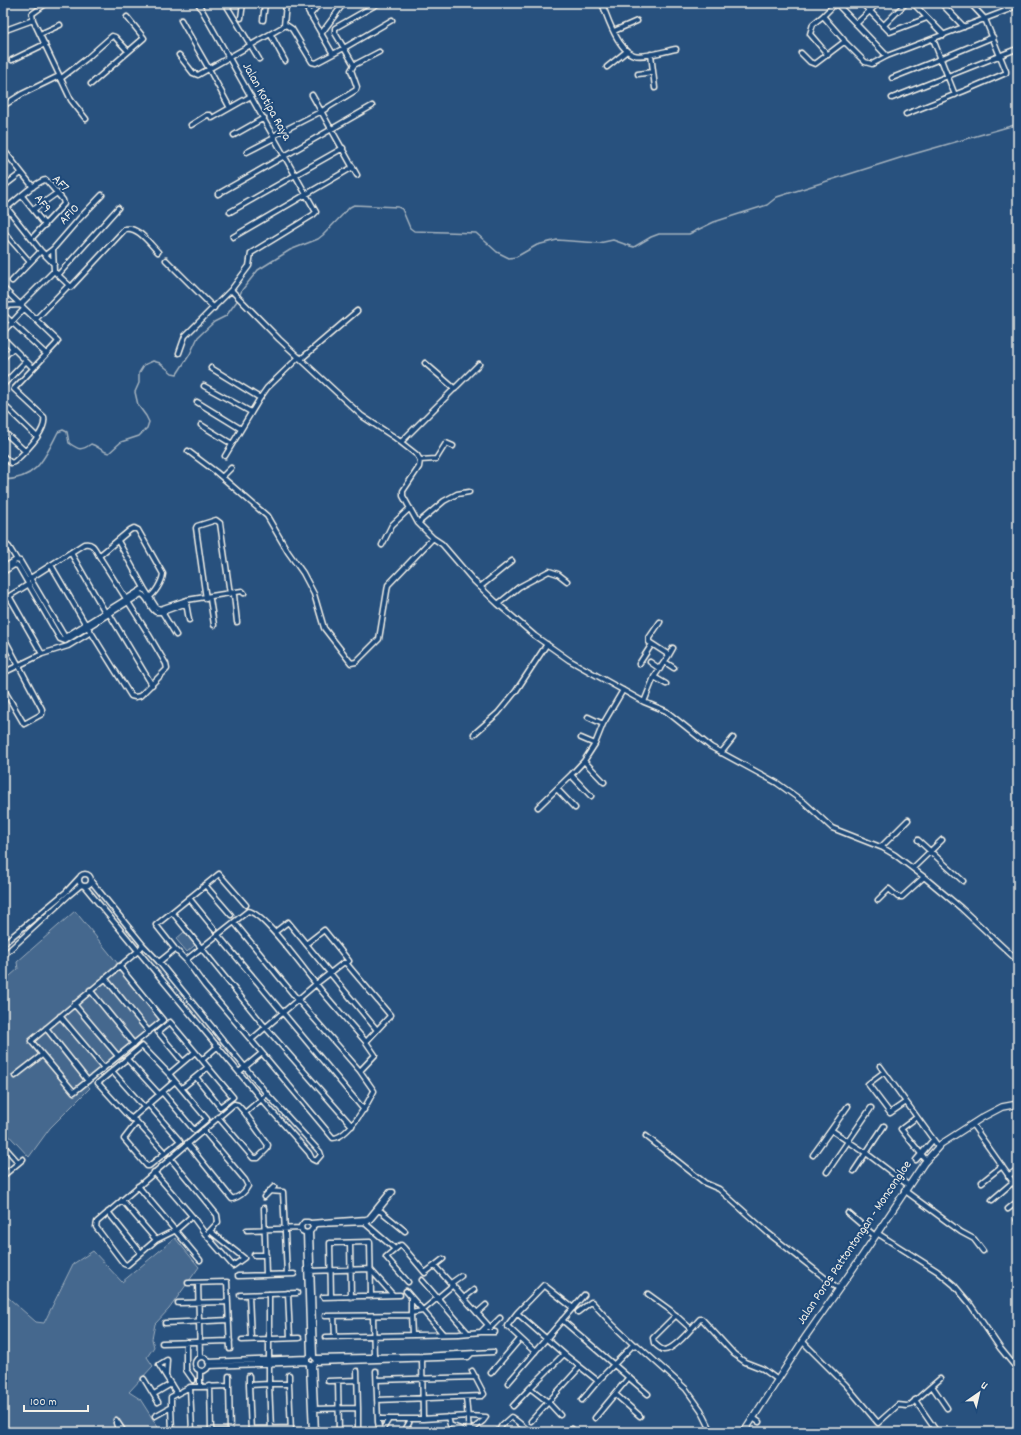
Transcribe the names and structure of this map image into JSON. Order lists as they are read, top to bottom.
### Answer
{
  "streets": {
    "street": [
      "Jalan Kotipa Raya",
      "AF7",
      "AF9",
      "AF10",
      "Jalan Poros Pattontongan - Moncongloe"
    ]
  },
  "crossings": [
    ["AF7", "AF9"]
  ],
  "scale_bar": "100 m",
  "north": "top right"
}
